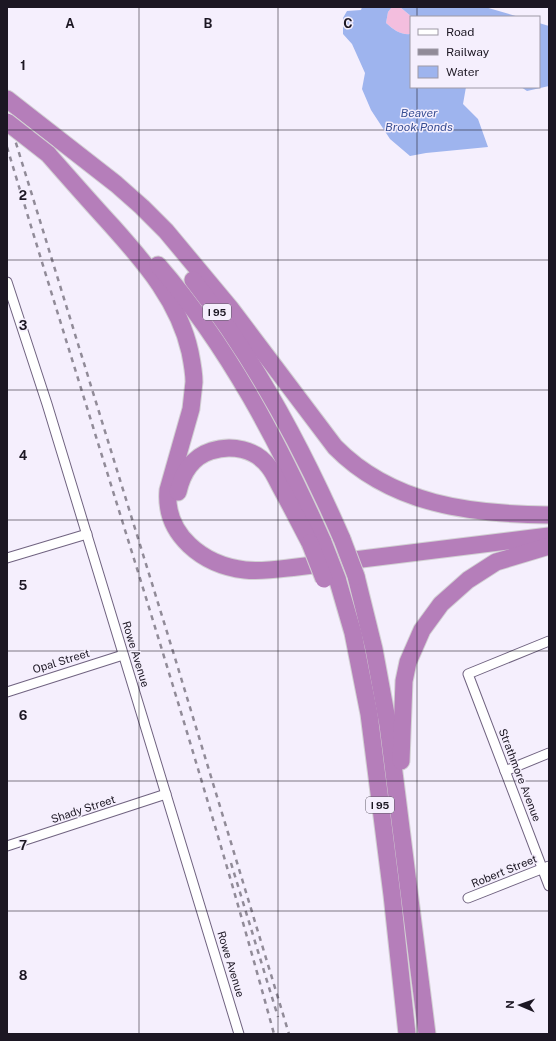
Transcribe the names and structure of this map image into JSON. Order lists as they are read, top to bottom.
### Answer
{
  "streets": {
    "highway": ["I 95"],
    "street": [
      "Rowe Avenue",
      "Opal Street",
      "Strathmore Avenue",
      "Shady Street",
      "Robert Street"
    ]
  },
  "crossings": [
    ["Rowe Avenue", "Opal Street"],
    ["Rowe Avenue", "Shady Street"],
    ["Strathmore Avenue", "Robert Street"]
  ],
  "water": ["Beaver Brook Ponds"],
  "legend": ["Road", "Railway", "Water"],
  "north": "left",
  "grid": {
    "columns": ["A", "B", "C"],
    "rows": [
      "1",
      "2",
      "3",
      "4",
      "5",
      "6",
      "7",
      "8"
    ]
  }
}
